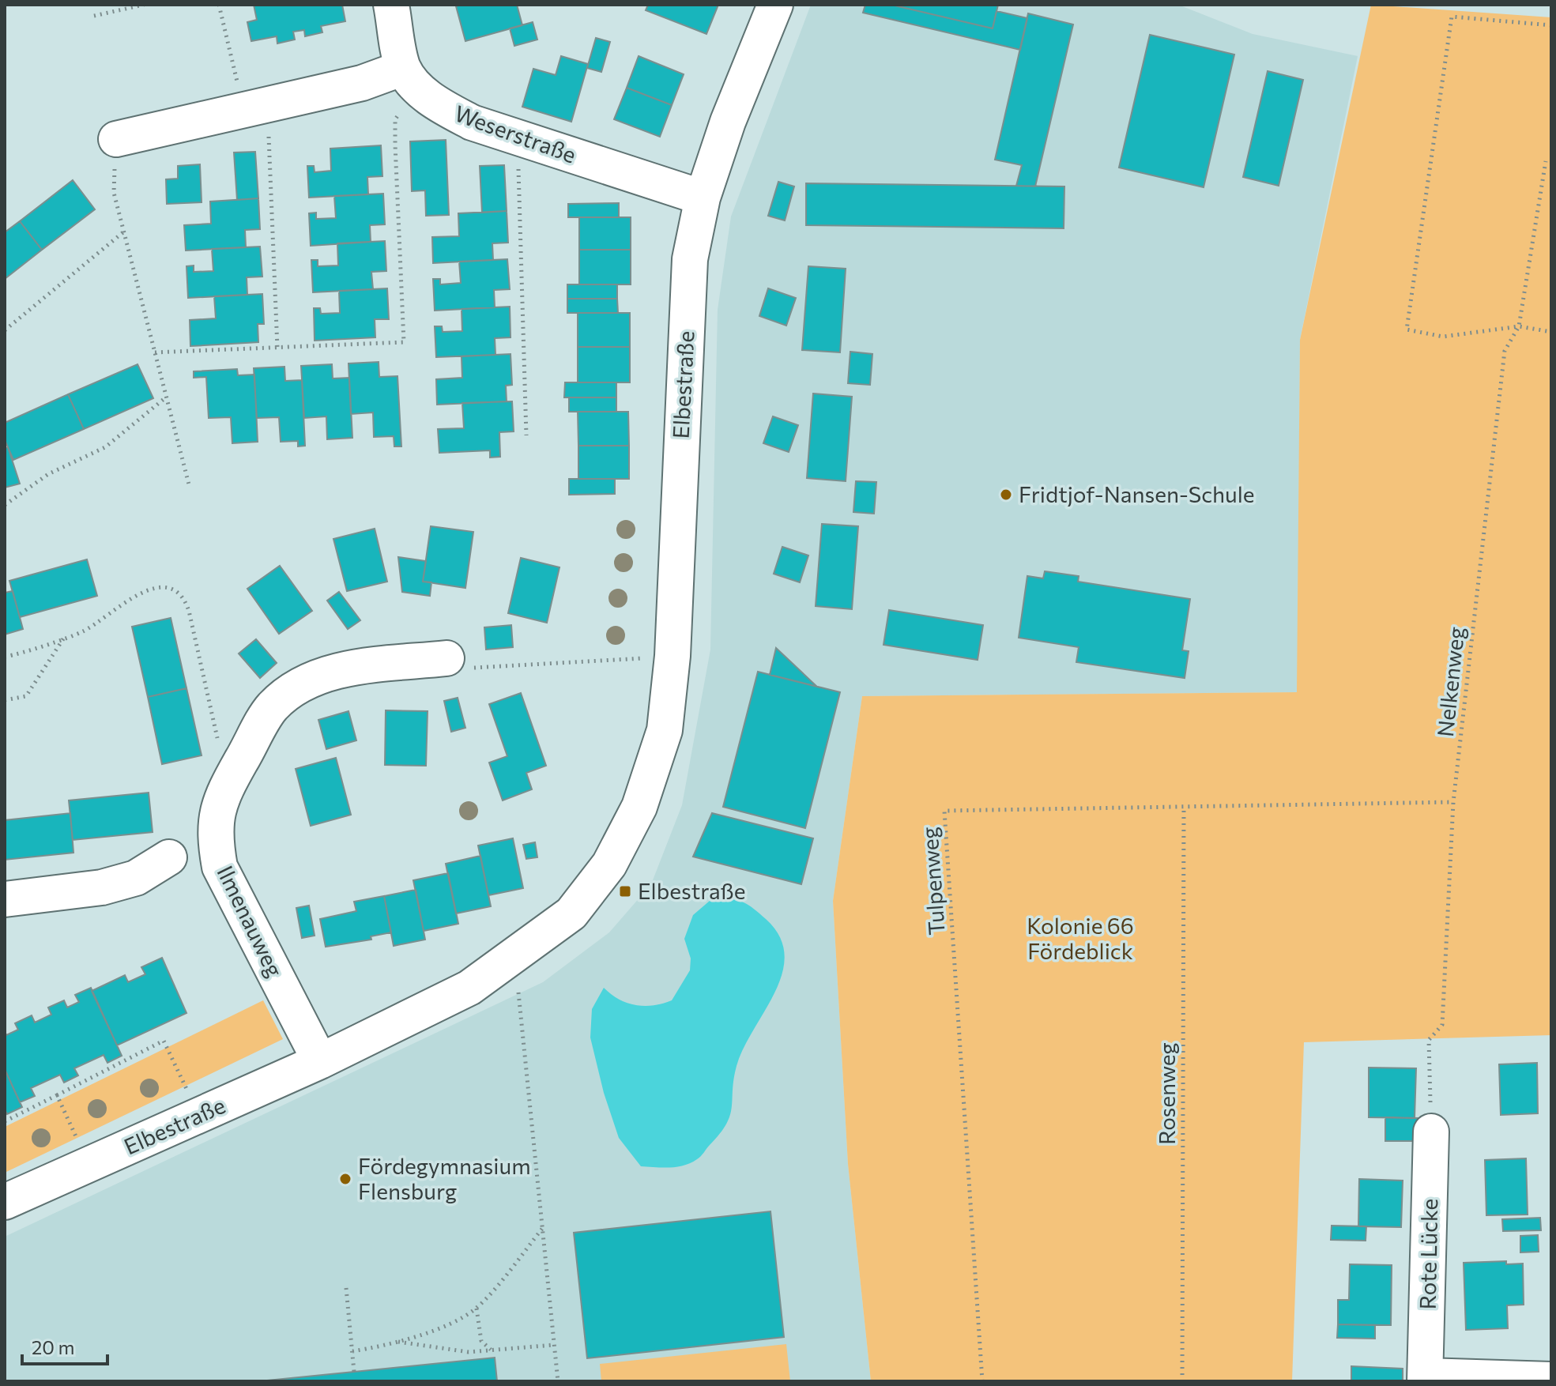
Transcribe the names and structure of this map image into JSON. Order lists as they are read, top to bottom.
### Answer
{
  "streets": {
    "street": [
      "Weserstraße",
      "Elbestraße",
      "Ilmenauweg",
      "Rote Lücke"
    ],
    "path": ["Nelkenweg", "Tulpenweg", "Rosenweg"]
  },
  "crossings": [
    ["Weserstraße", "Elbestraße"],
    ["Elbestraße", "Ilmenauweg"],
    ["Nelkenweg", "Tulpenweg"],
    ["Nelkenweg", "Rote Lücke"],
    ["Tulpenweg", "Rosenweg"]
  ],
  "parks": ["Kolonie 66 Fördeblick"],
  "places": {
    "other": ["Fridtjof-Nansen-Schule", "Fördegymnasium Flensburg"],
    "transit": ["Elbestraße"]
  },
  "scale_bar": "20 m"
}
